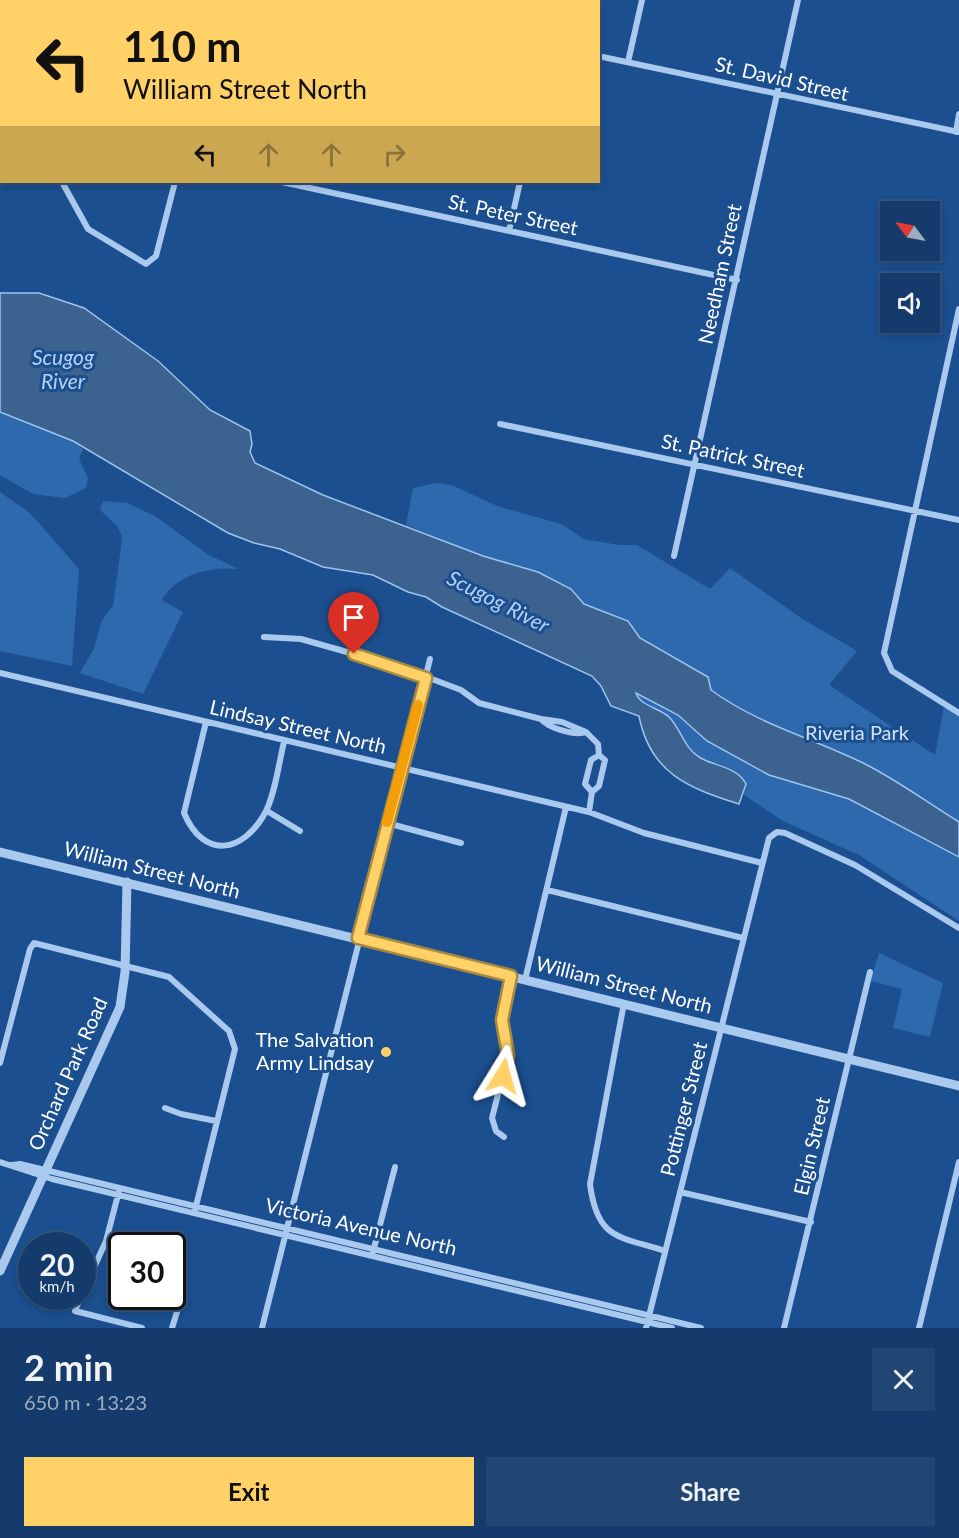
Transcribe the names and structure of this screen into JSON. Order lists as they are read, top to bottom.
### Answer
{
  "streets": {
    "street": [
      "St. David Street",
      "St. Peter Street",
      "Needham Street",
      "St. Patrick Street",
      "Lindsay Street North",
      "William Street North",
      "Orchard Park Road",
      "Pottinger Street",
      "Elgin Street",
      "Victoria Avenue North"
    ]
  },
  "crossings": [
    ["St. David Street", "Needham Street"],
    ["St. Peter Street", "Needham Street"],
    ["Needham Street", "St. Patrick Street"],
    ["Lindsay Street North", "Pottinger Street"],
    ["William Street North", "Orchard Park Road"],
    ["William Street North", "Pottinger Street"],
    ["William Street North", "Elgin Street"],
    ["Orchard Park Road", "Victoria Avenue North"],
    ["Pottinger Street", "Victoria Avenue North"]
  ],
  "water": ["Scugog River"],
  "parks": ["Riveria Park"],
  "places": ["The Salvation Army Lindsay"],
  "north": "top left",
  "page": {
    "turn": ["110 m", "William Street North"],
    "speed": "20 km/h",
    "limit": "30",
    "heading": ["2 min", "650 m · 13:23"],
    "buttons": ["Exit", "Share"]
  }
}
